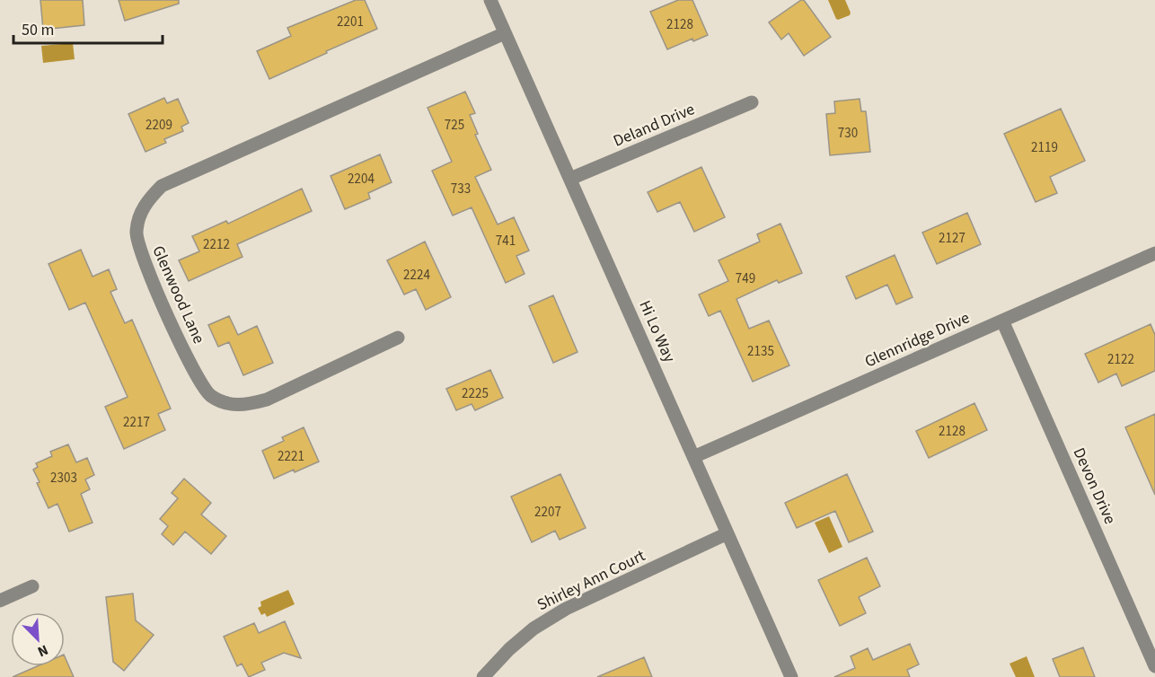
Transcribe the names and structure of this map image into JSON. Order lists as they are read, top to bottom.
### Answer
{
  "streets": {
    "street": [
      "Deland Drive",
      "Glenwood Lane",
      "Hi Lo Way",
      "Glennridge Drive",
      "Devon Drive",
      "Shirley Ann Court"
    ]
  },
  "crossings": [
    ["Deland Drive", "Hi Lo Way"],
    ["Glenwood Lane", "Hi Lo Way"],
    ["Hi Lo Way", "Glennridge Drive"],
    ["Hi Lo Way", "Shirley Ann Court"],
    ["Glennridge Drive", "Devon Drive"]
  ],
  "house_numbers": [
    "2201",
    "2128",
    "2209",
    "725",
    "730",
    "2119",
    "2204",
    "733",
    "2127",
    "741",
    "2212",
    "2224",
    "749",
    "2135",
    "2122",
    "2225",
    "2217",
    "2128",
    "2221",
    "2303",
    "2207"
  ],
  "scale_bar": "50 m",
  "north": "bottom right"
}
